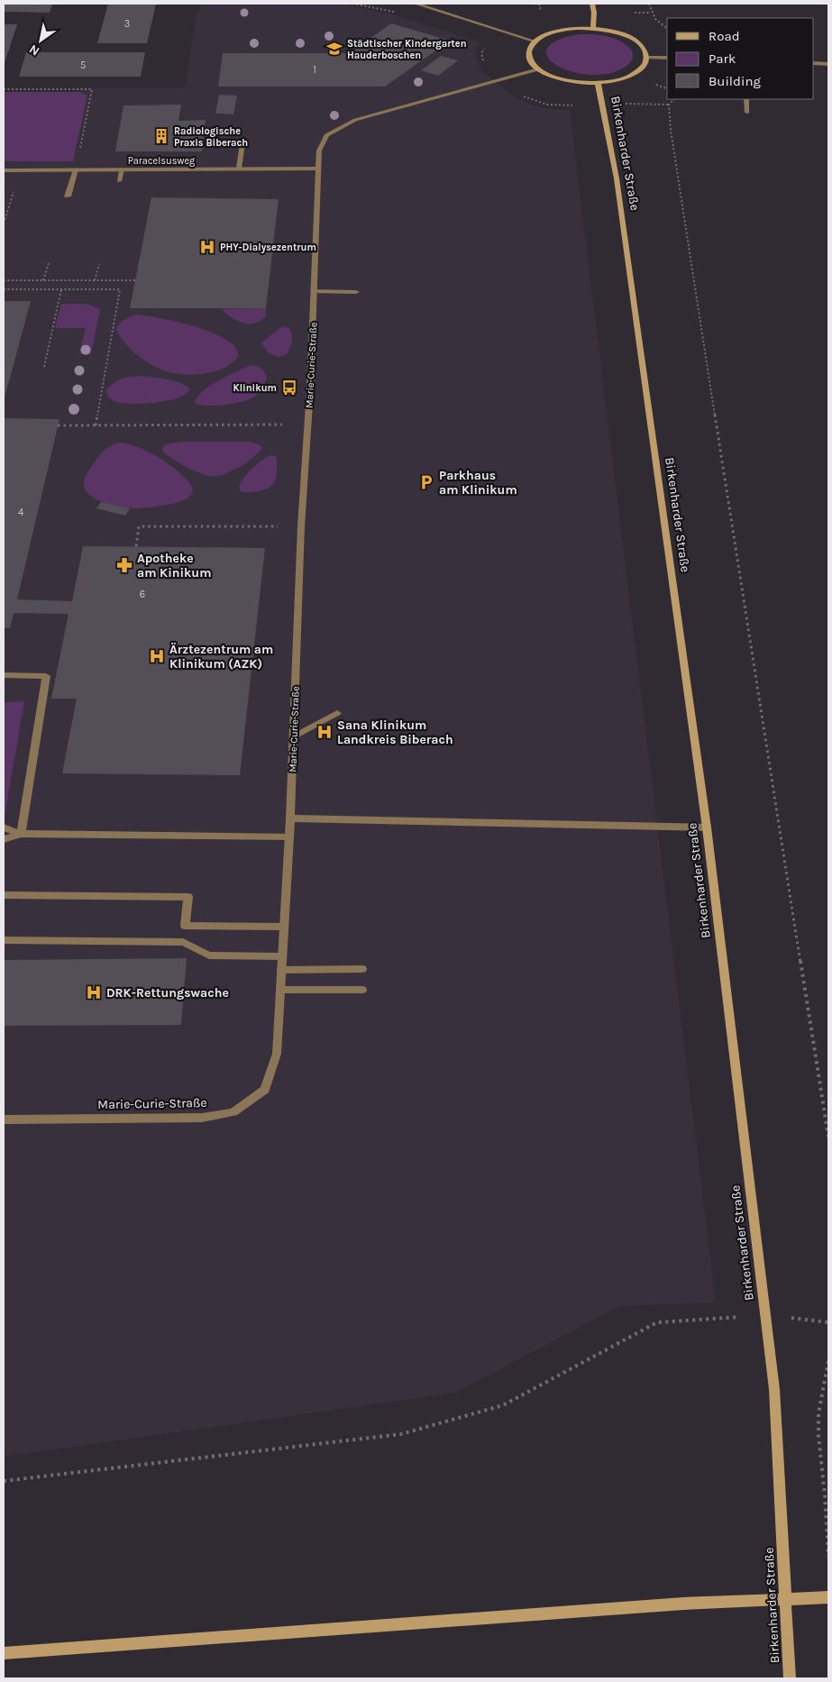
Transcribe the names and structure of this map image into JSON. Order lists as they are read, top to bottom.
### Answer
{
  "streets": {
    "main road": ["Birkenharder Straße"],
    "street": ["Paracelsusweg", "Marie-Curie-Straße"]
  },
  "crossings": [
    ["Birkenharder Straße", "Marie-Curie-Straße"],
    ["Paracelsusweg", "Marie-Curie-Straße"]
  ],
  "places": {
    "school or university": ["Städtischer Kindergarten Hauderboschen"],
    "building": ["Radiologische Praxis Biberach"],
    "hospital": [
      "PHY-Dialysezentrum",
      "Ärztezentrum am Klinikum (AZK)",
      "Sana Klinikum Landkreis Biberach",
      "DRK-Rettungswache"
    ],
    "bus stop": ["Klinikum"],
    "parking": ["Parkhaus am Klinikum"],
    "pharmacy": ["Apotheke am Kinikum"]
  },
  "house_numbers": [
    "3",
    "5",
    "1",
    "4",
    "6"
  ],
  "legend": ["Road", "Park", "Building"],
  "north": "bottom left"
}
